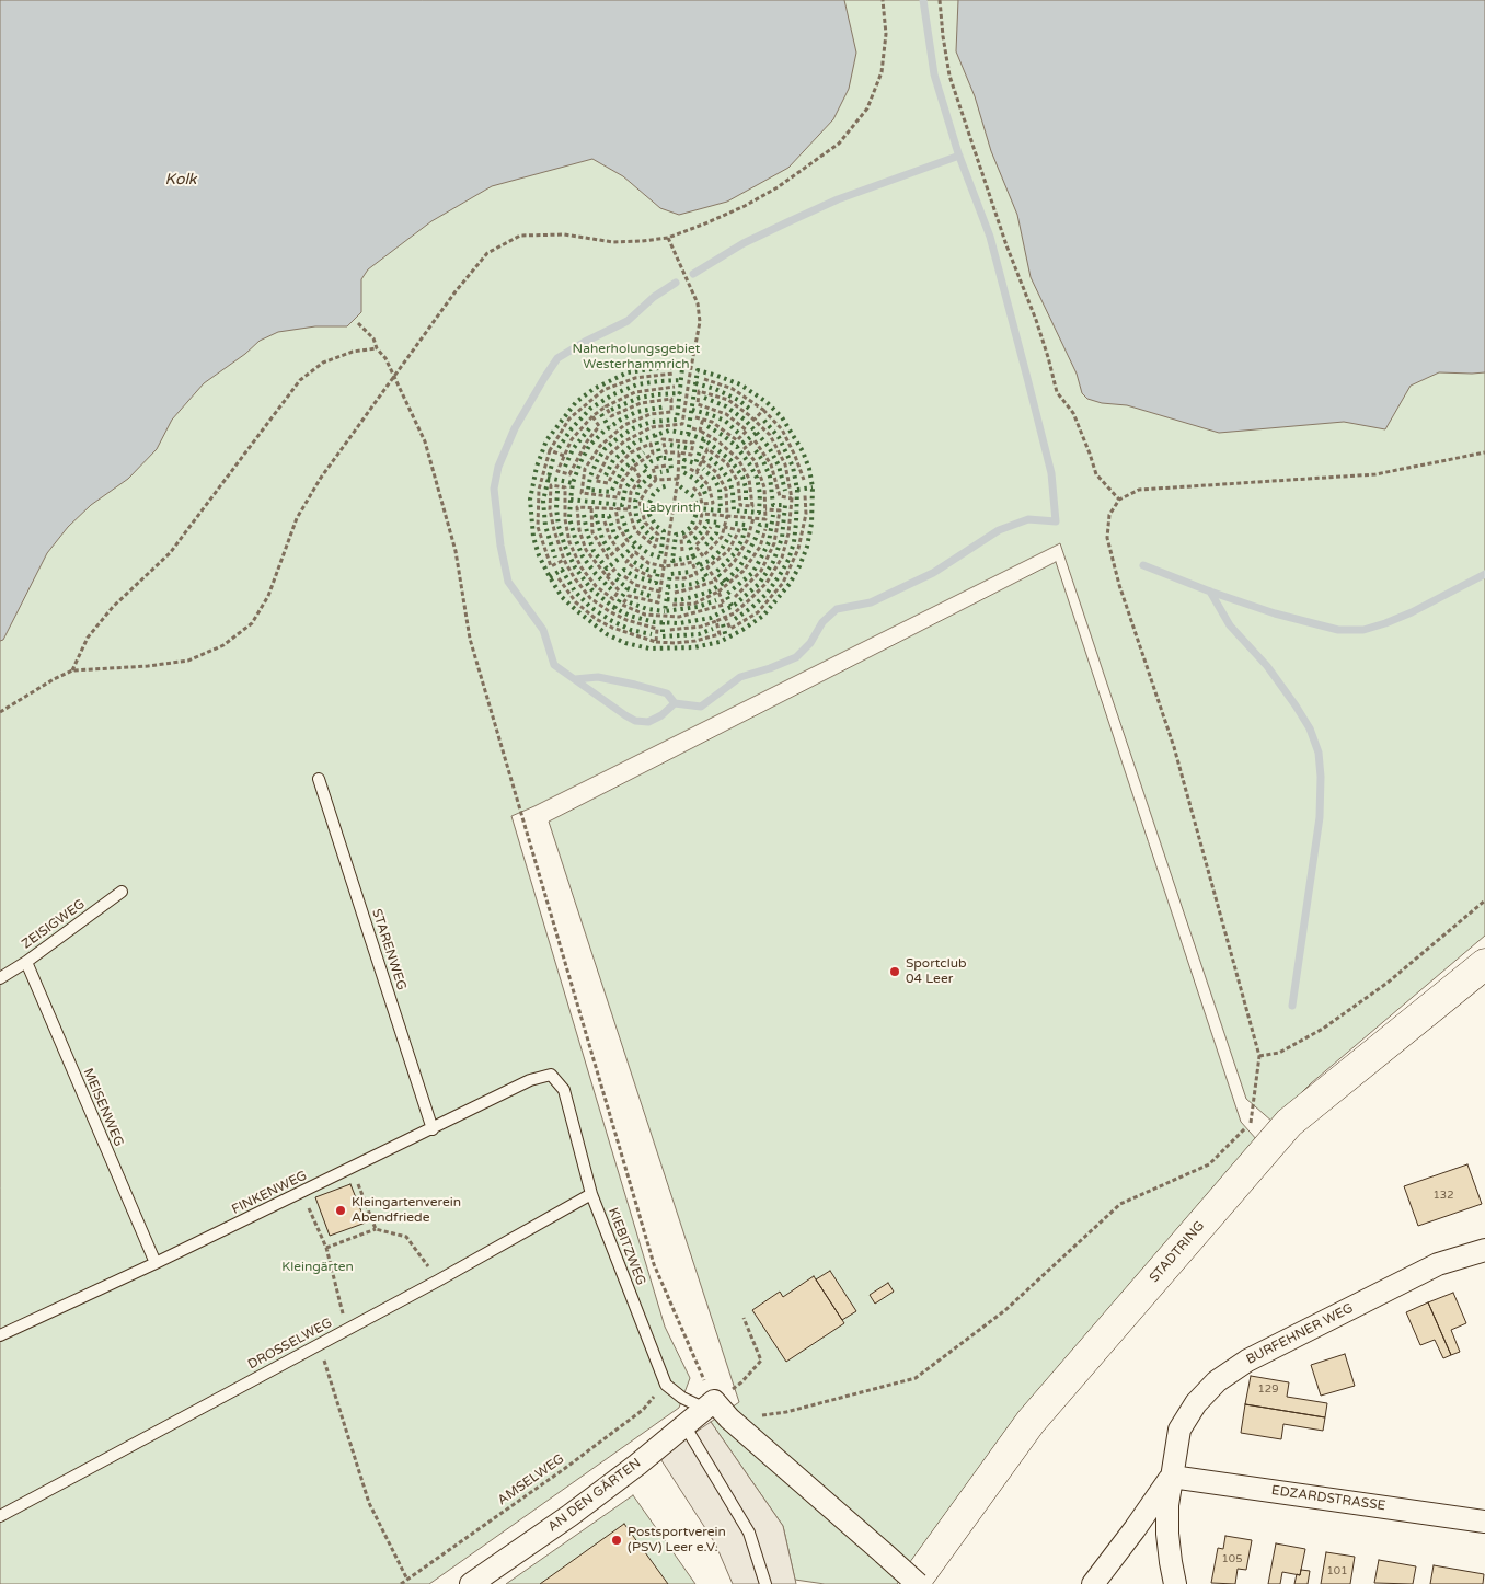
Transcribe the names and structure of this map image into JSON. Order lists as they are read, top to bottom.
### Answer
{
  "streets": {
    "highway": ["STADTRING"],
    "street": ["BURFEHNER WEG", "AN DEN GÄRTEN", "EDZARDSTRASSE"],
    "lane": [
      "ZEISIGWEG",
      "STARENWEG",
      "MEISENWEG",
      "FINKENWEG",
      "KIEBITZWEG",
      "DROSSELWEG"
    ],
    "path": ["AMSELWEG"]
  },
  "crossings": [
    ["ZEISIGWEG", "MEISENWEG"],
    ["STARENWEG", "FINKENWEG"],
    ["MEISENWEG", "FINKENWEG"],
    ["FINKENWEG", "KIEBITZWEG"],
    ["KIEBITZWEG", "DROSSELWEG"],
    ["KIEBITZWEG", "AMSELWEG"],
    ["BURFEHNER WEG", "EDZARDSTRASSE"]
  ],
  "water": ["Kolk"],
  "parks": ["Naherholungsgebiet Westerhammrich", "Labyrinth", "Kleingärten"],
  "places": ["Sportclub 04 Leer", "Kleingartenverein Abendfriede", "Postsportverein (PSV) Leer e.V."],
  "house_numbers": [
    "132",
    "129",
    "105",
    "101"
  ]
}
